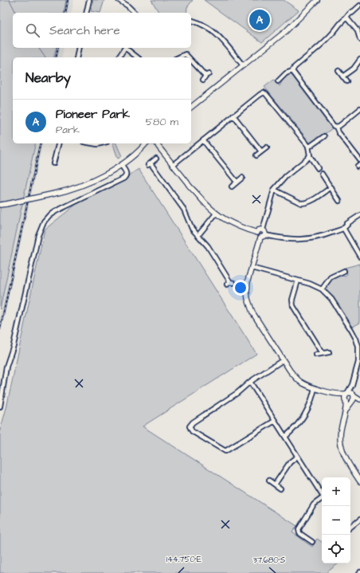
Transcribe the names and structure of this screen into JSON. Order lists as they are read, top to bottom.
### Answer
{
  "page": {
    "pins": "A",
    "search": "Search here",
    "heading": "Nearby",
    "list": [
      {
        "mark": "A",
        "name": "Pioneer Park",
        "note": "Park",
        "value": "580 m"
      }
    ],
    "map_buttons": ["+", "−"]
  },
  "coordinates": ["144.750°E", "37.680°S"]
}
